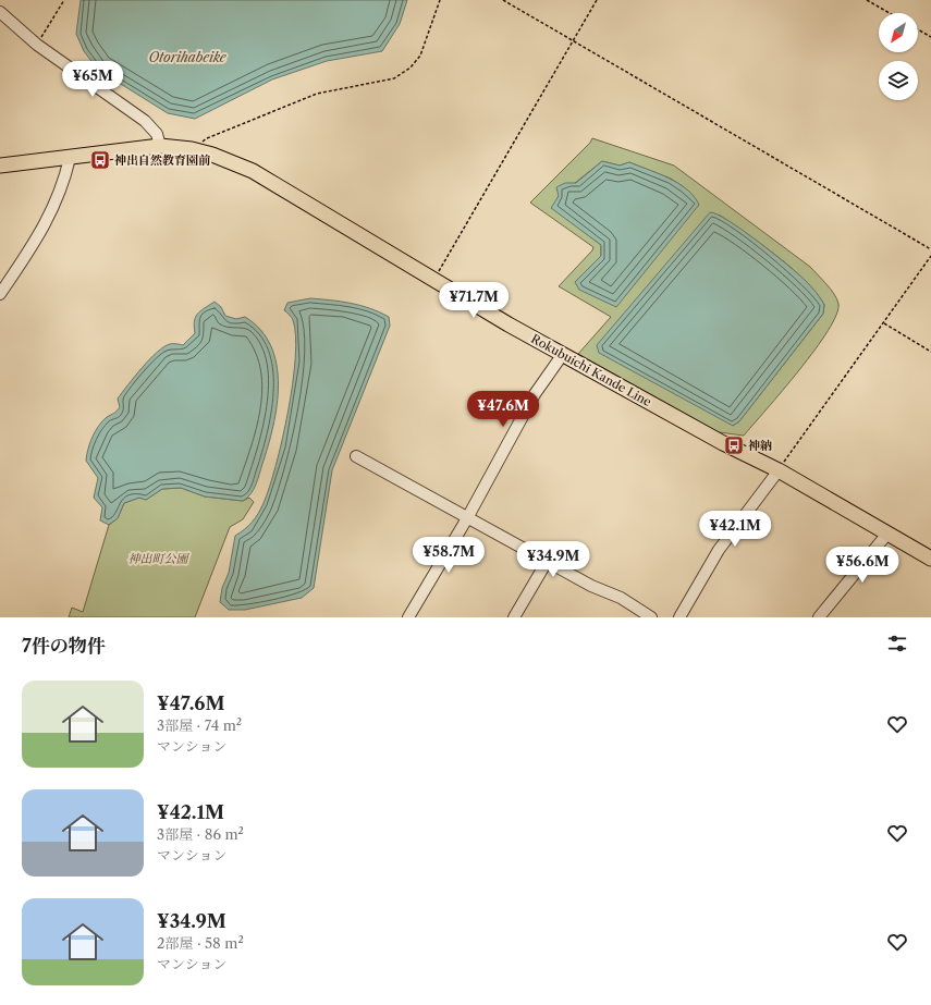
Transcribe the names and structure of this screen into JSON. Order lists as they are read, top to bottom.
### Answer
{
  "streets": {
    "main road": ["Rokubuichi Kande Line"]
  },
  "water": ["Otorihabeike"],
  "parks": ["神出町公園"],
  "places": {
    "bus stop": ["神出自然教育園前", "神納"]
  },
  "north": "bottom left",
  "page": {
    "price": [
      "¥65M",
      "¥71.7M",
      "¥47.6M",
      "¥42.1M",
      "¥58.7M",
      "¥34.9M",
      "¥56.6M"
    ],
    "heading": "7件の物件",
    "list": [
      {
        "name": "¥47.6M",
        "note": "3部屋 · 74 m² · マンション"
      },
      {
        "name": "¥42.1M",
        "note": "3部屋 · 86 m² · マンション"
      },
      {
        "name": "¥34.9M",
        "note": "2部屋 · 58 m² · マンション"
      }
    ]
  }
}
